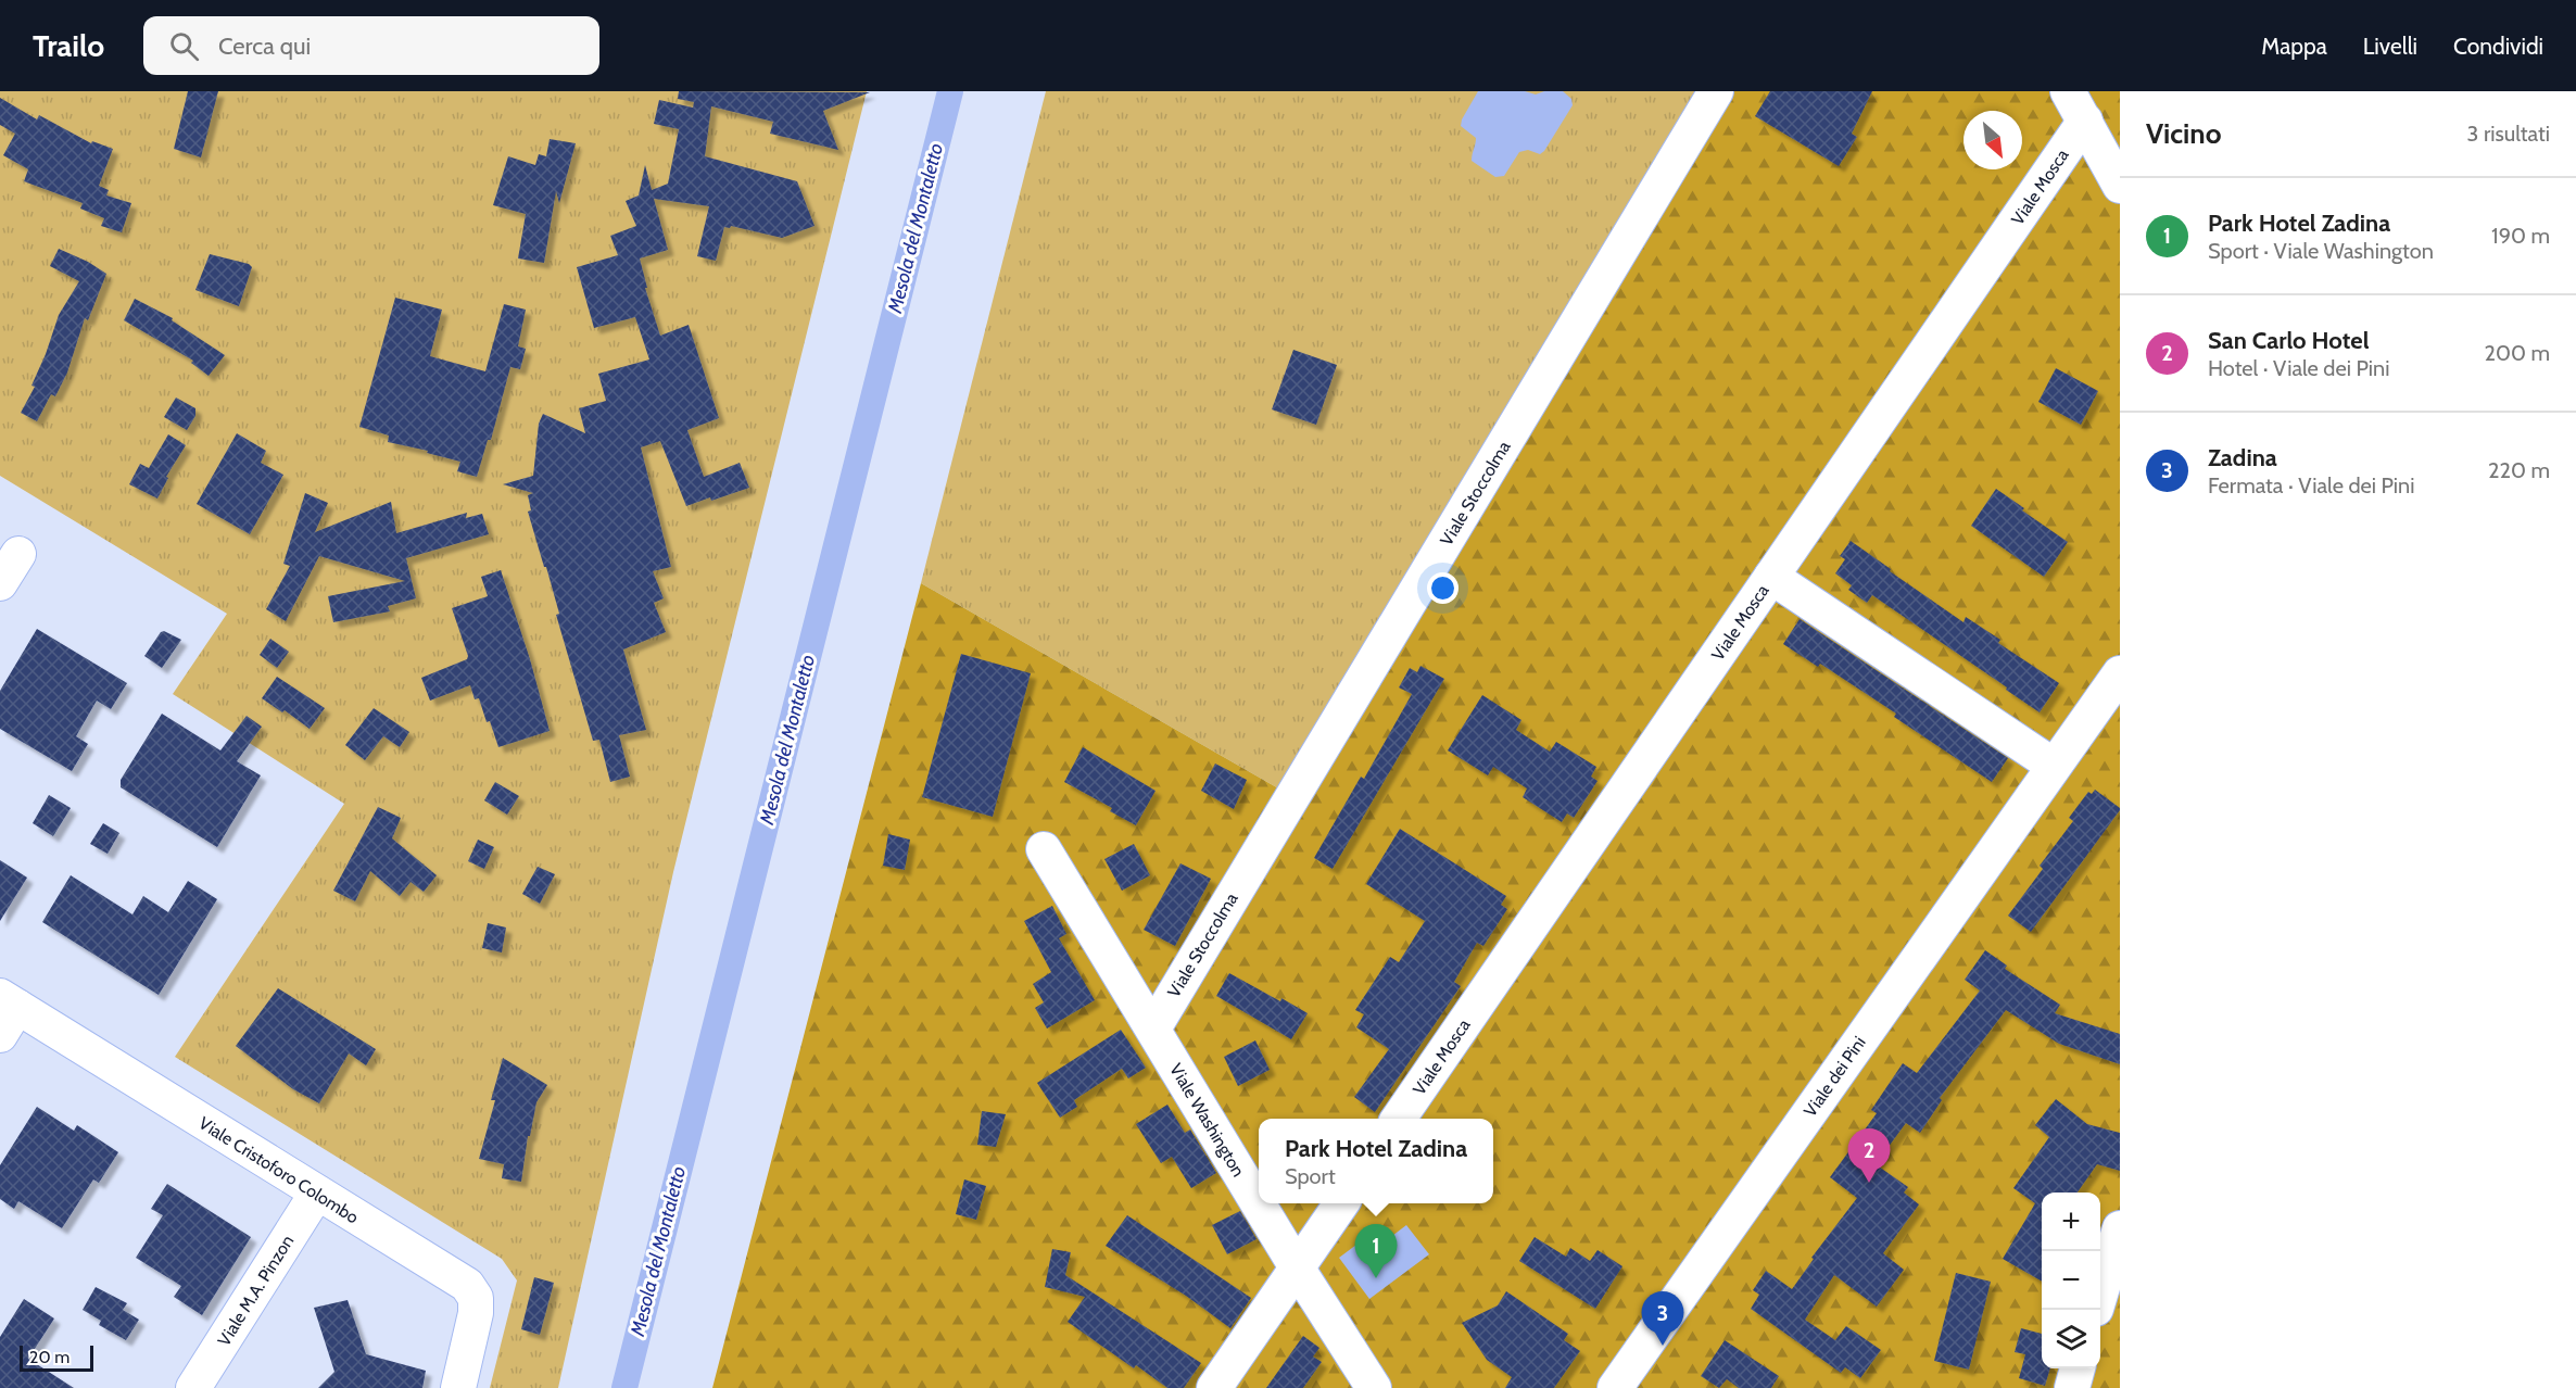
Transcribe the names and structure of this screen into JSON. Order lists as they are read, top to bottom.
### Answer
{
  "streets": {
    "street": [
      "Viale Mosca",
      "Viale Stoccolma",
      "Viale dei Pini",
      "Viale Washington",
      "Viale Cristoforo Colombo",
      "Viale M.A. Pinzon"
    ]
  },
  "crossings": [
    ["Viale Stoccolma", "Viale Washington"],
    ["Viale Cristoforo Colombo", "Viale M.A. Pinzon"]
  ],
  "water": ["Mesola del Montaletto"],
  "scale_bar": "20 m",
  "north": "bottom right",
  "page": {
    "header": "Trailo",
    "search": "Cerca qui",
    "nav": ["Mappa", "Livelli", "Condividi"],
    "heading": ["Vicino", "3 risultati"],
    "list": [
      {
        "mark": "1",
        "name": "Park Hotel Zadina",
        "note": "Sport · Viale Washington",
        "value": "190 m"
      },
      {
        "mark": "2",
        "name": "San Carlo Hotel",
        "note": "Hotel · Viale dei Pini",
        "value": "200 m"
      },
      {
        "mark": "3",
        "name": "Zadina",
        "note": "Fermata · Viale dei Pini",
        "value": "220 m"
      }
    ],
    "popup": ["Park Hotel Zadina", "Sport"],
    "pins": ["2", "1", "3"],
    "map_buttons": ["+", "−"],
    "scale": "20 m"
  }
}
